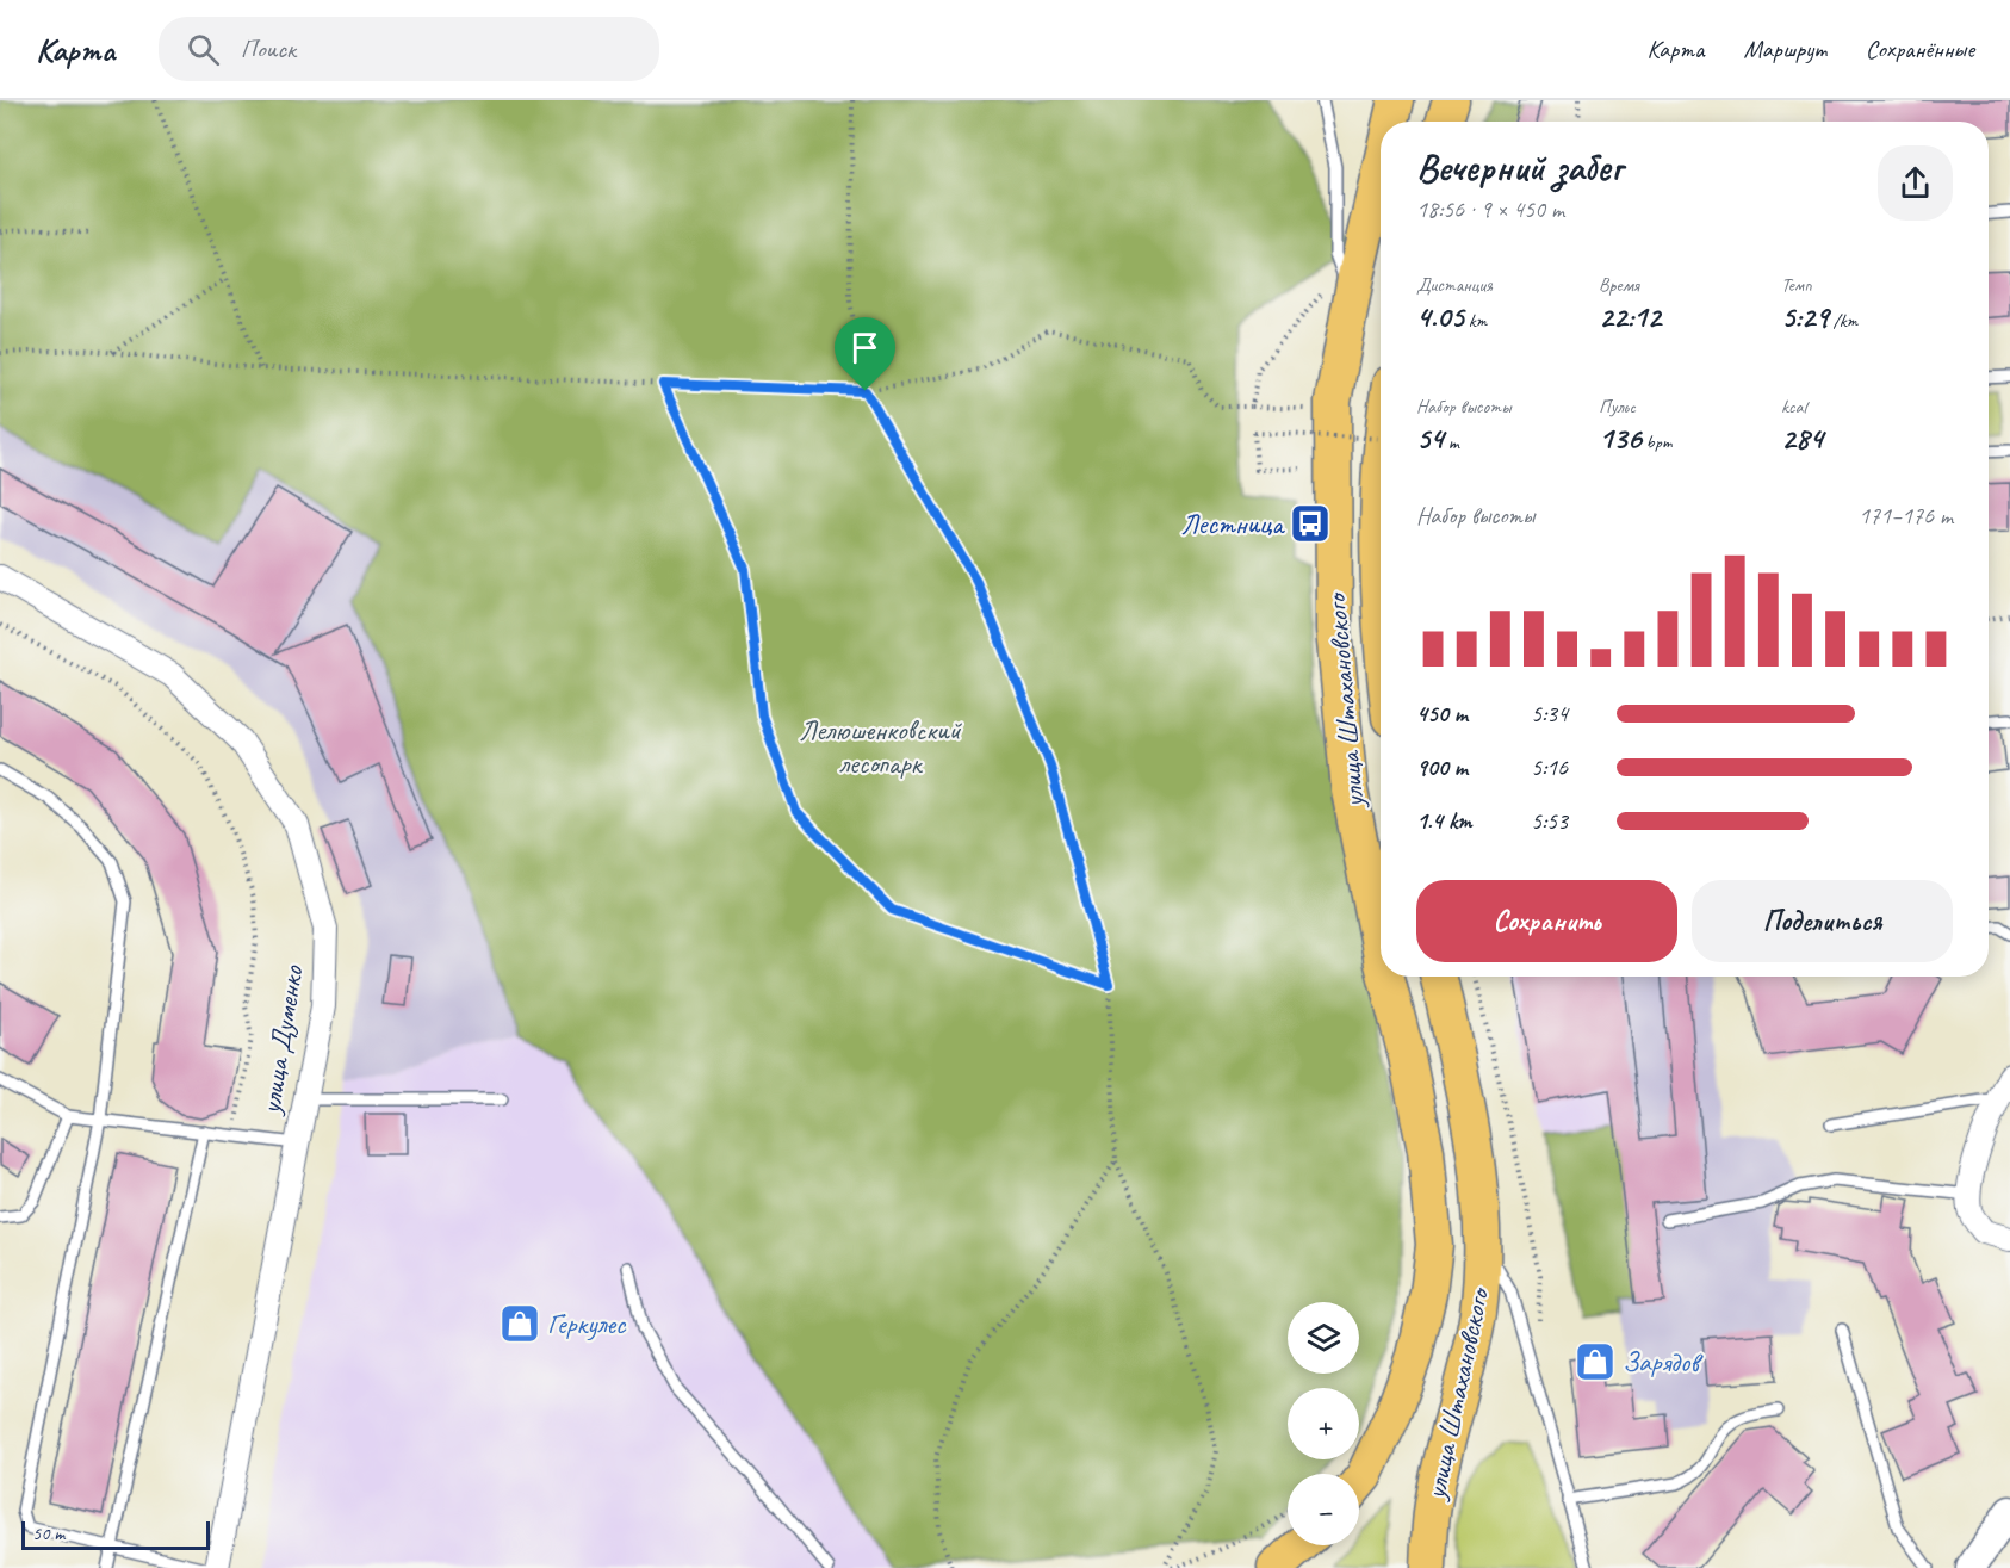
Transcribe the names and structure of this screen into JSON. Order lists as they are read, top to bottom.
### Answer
{
  "streets": {
    "main road": ["улица Штахановского"],
    "street": ["улица Думенко"]
  },
  "parks": ["Лелюшенковский лесопарк"],
  "places": {
    "bus stop": ["Лестница"],
    "shop": ["Геркулес", "Зарядов"]
  },
  "scale_bar": "50 m",
  "page": {
    "header": "Карта",
    "search": "Поиск",
    "nav": ["Карта", "Маршрут", "Сохранённые"],
    "heading": ["Вечерний забег", "18:56 · 9 × 450 m"],
    "stats": [
      ["Дистанция", "4.05 km"],
      ["Время", "22:12"],
      ["Темп", "5:29 /km"],
      ["Набор высоты", "54 m"],
      ["Пульс", "136 bpm"],
      ["kcal", "284"]
    ],
    "chart": ["Набор высоты", "171–176 m"],
    "list": [
      {
        "name": "450 m",
        "note": "5:34"
      },
      {
        "name": "900 m",
        "note": "5:16"
      },
      {
        "name": "1.4 km",
        "note": "5:53"
      }
    ],
    "buttons": ["Сохранить", "Поделиться"],
    "map_buttons": ["+", "−"],
    "scale": "50 m"
  }
}
